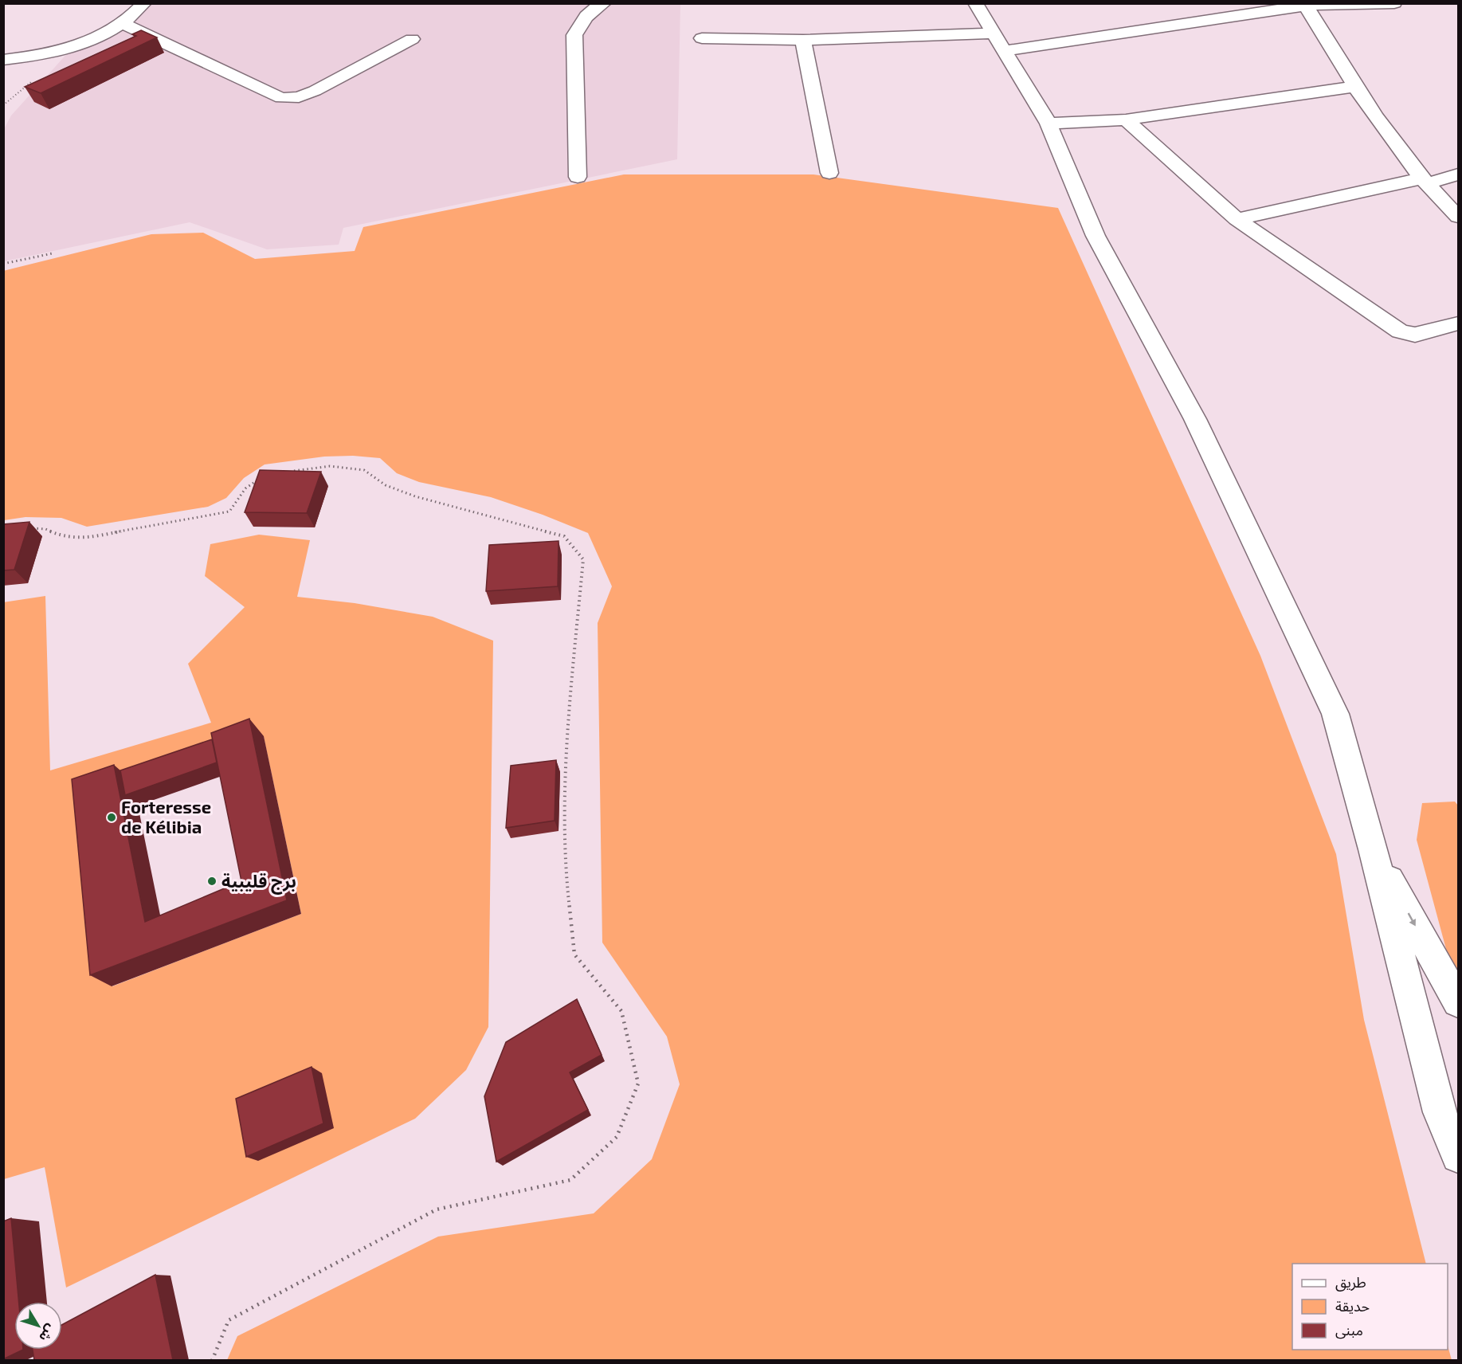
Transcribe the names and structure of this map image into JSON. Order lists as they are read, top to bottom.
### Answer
{
  "places": ["Forteresse de Kélibia", "برج قليبية"],
  "legend": ["طريق", "حديقة", "مبنى"],
  "north": "bottom right"
}
